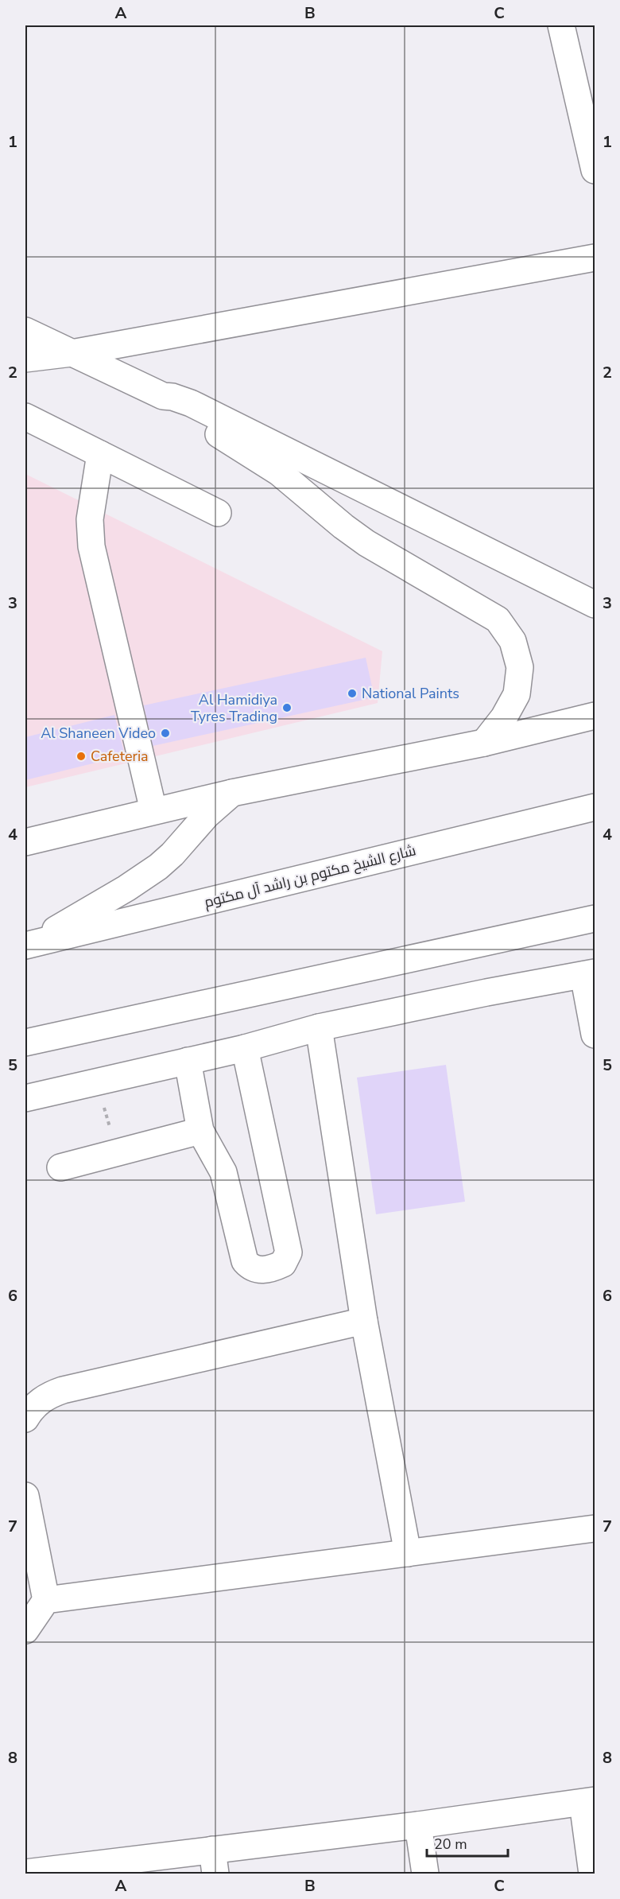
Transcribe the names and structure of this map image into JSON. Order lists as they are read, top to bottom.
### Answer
{
  "streets": {
    "street": ["شارع الشيخ مكتوم بن راشد آل مكتوم"]
  },
  "places": [
    "National Paints",
    "Al Hamidiya Tyres Trading",
    "Al Shaneen Video",
    "Cafeteria"
  ],
  "scale_bar": "20 m",
  "grid": {
    "columns": ["A", "B", "C"],
    "rows": [
      "1",
      "2",
      "3",
      "4",
      "5",
      "6",
      "7",
      "8"
    ]
  }
}
